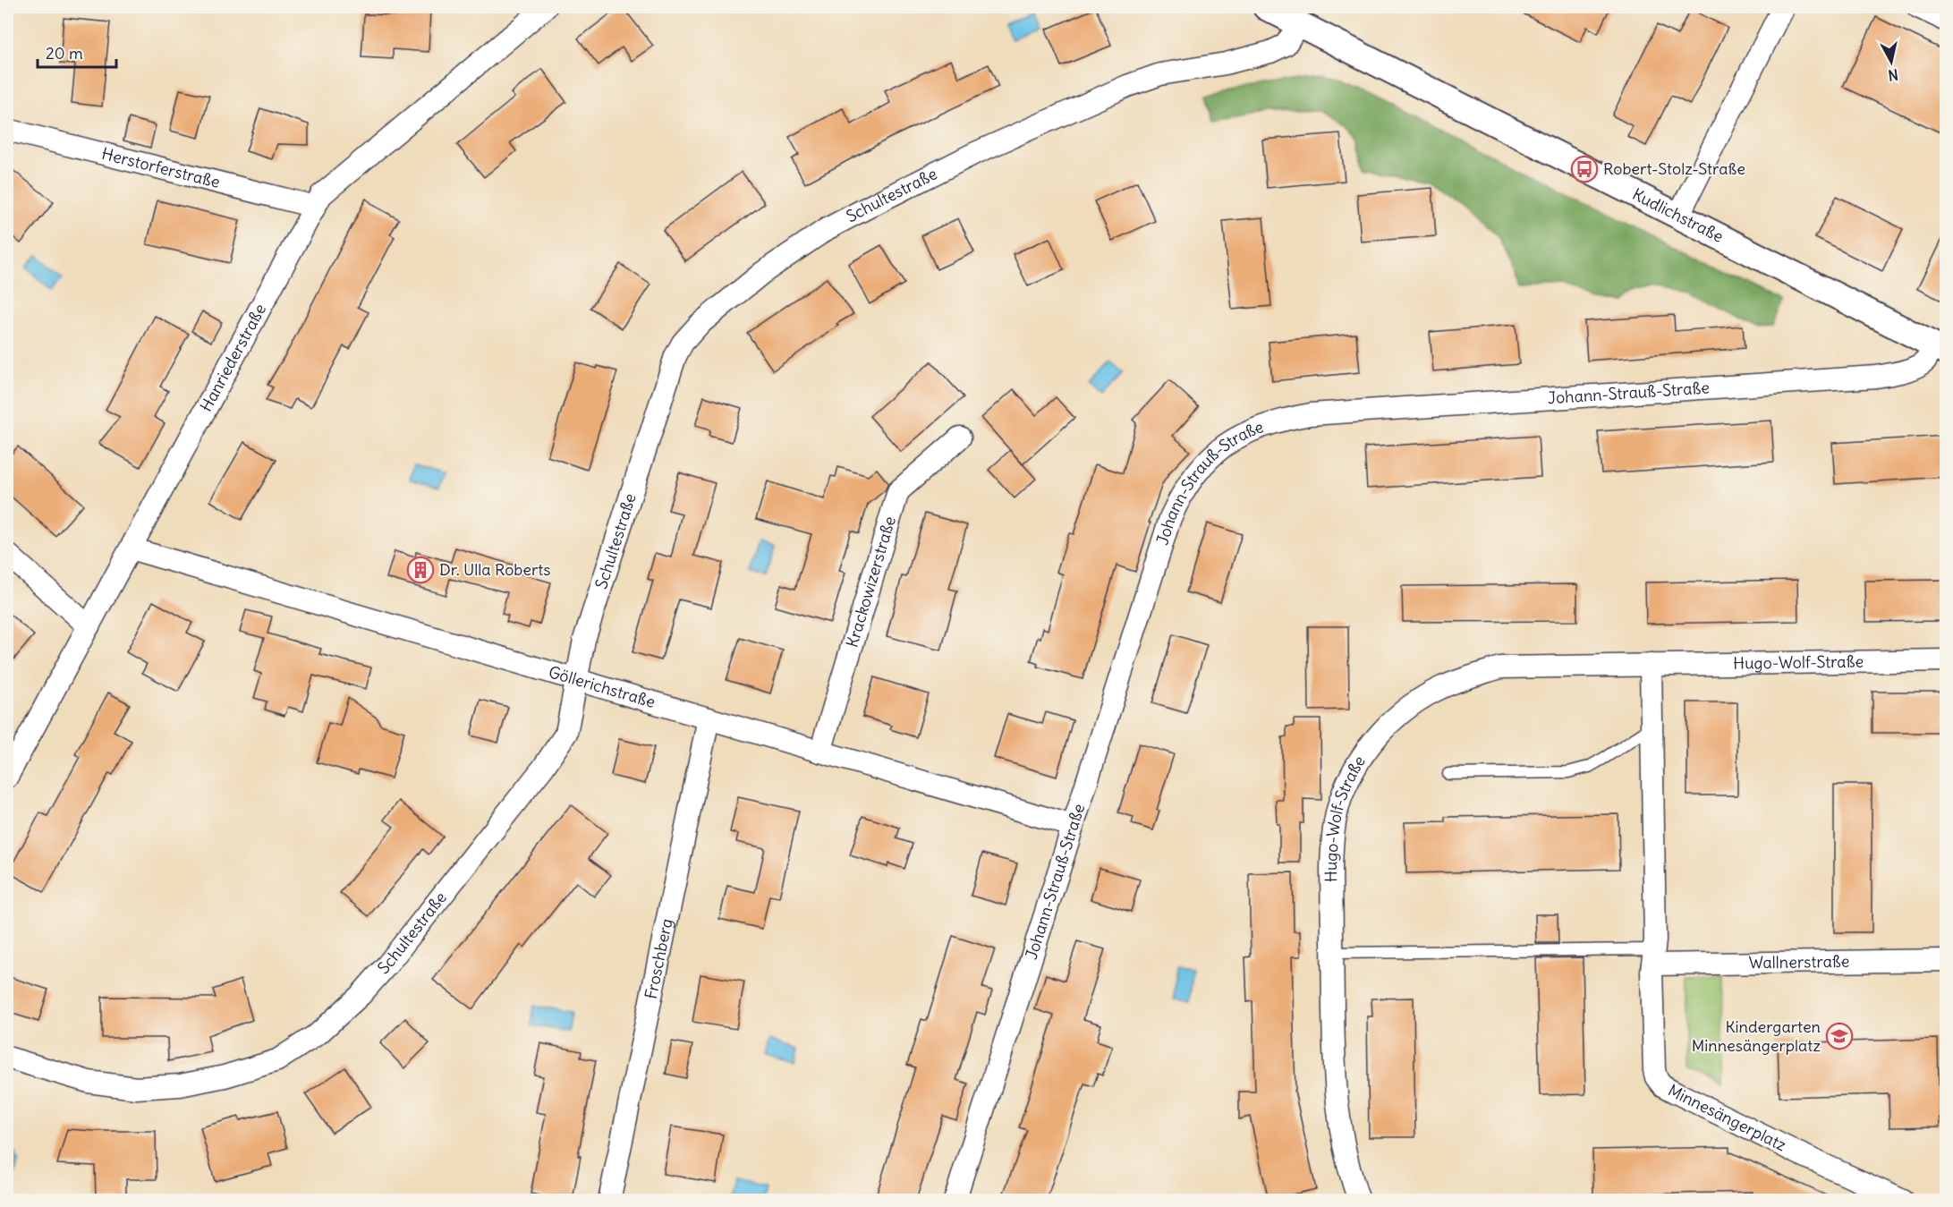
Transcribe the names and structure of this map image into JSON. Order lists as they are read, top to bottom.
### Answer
{
  "streets": {
    "street": [
      "Herstorferstraße",
      "Schultestraße",
      "Kudlichstraße",
      "Hanriederstraße",
      "Johann-Strauß-Straße",
      "Krackowizerstraße",
      "Hugo-Wolf-Straße",
      "Göllerichstraße",
      "Froschberg",
      "Wallnerstraße",
      "Minnesängerplatz"
    ]
  },
  "crossings": [
    ["Herstorferstraße", "Hanriederstraße"],
    ["Schultestraße", "Kudlichstraße"],
    ["Schultestraße", "Göllerichstraße"],
    ["Kudlichstraße", "Johann-Strauß-Straße"],
    ["Hanriederstraße", "Göllerichstraße"],
    ["Johann-Strauß-Straße", "Göllerichstraße"],
    ["Krackowizerstraße", "Göllerichstraße"],
    ["Göllerichstraße", "Froschberg"],
    ["Wallnerstraße", "Minnesängerplatz"]
  ],
  "places": {
    "bus stop": ["Robert-Stolz-Straße"],
    "building": ["Dr. Ulla Roberts"],
    "school or university": ["Kindergarten Minnesängerplatz"]
  },
  "scale_bar": "20 m",
  "north": "bottom"
}
